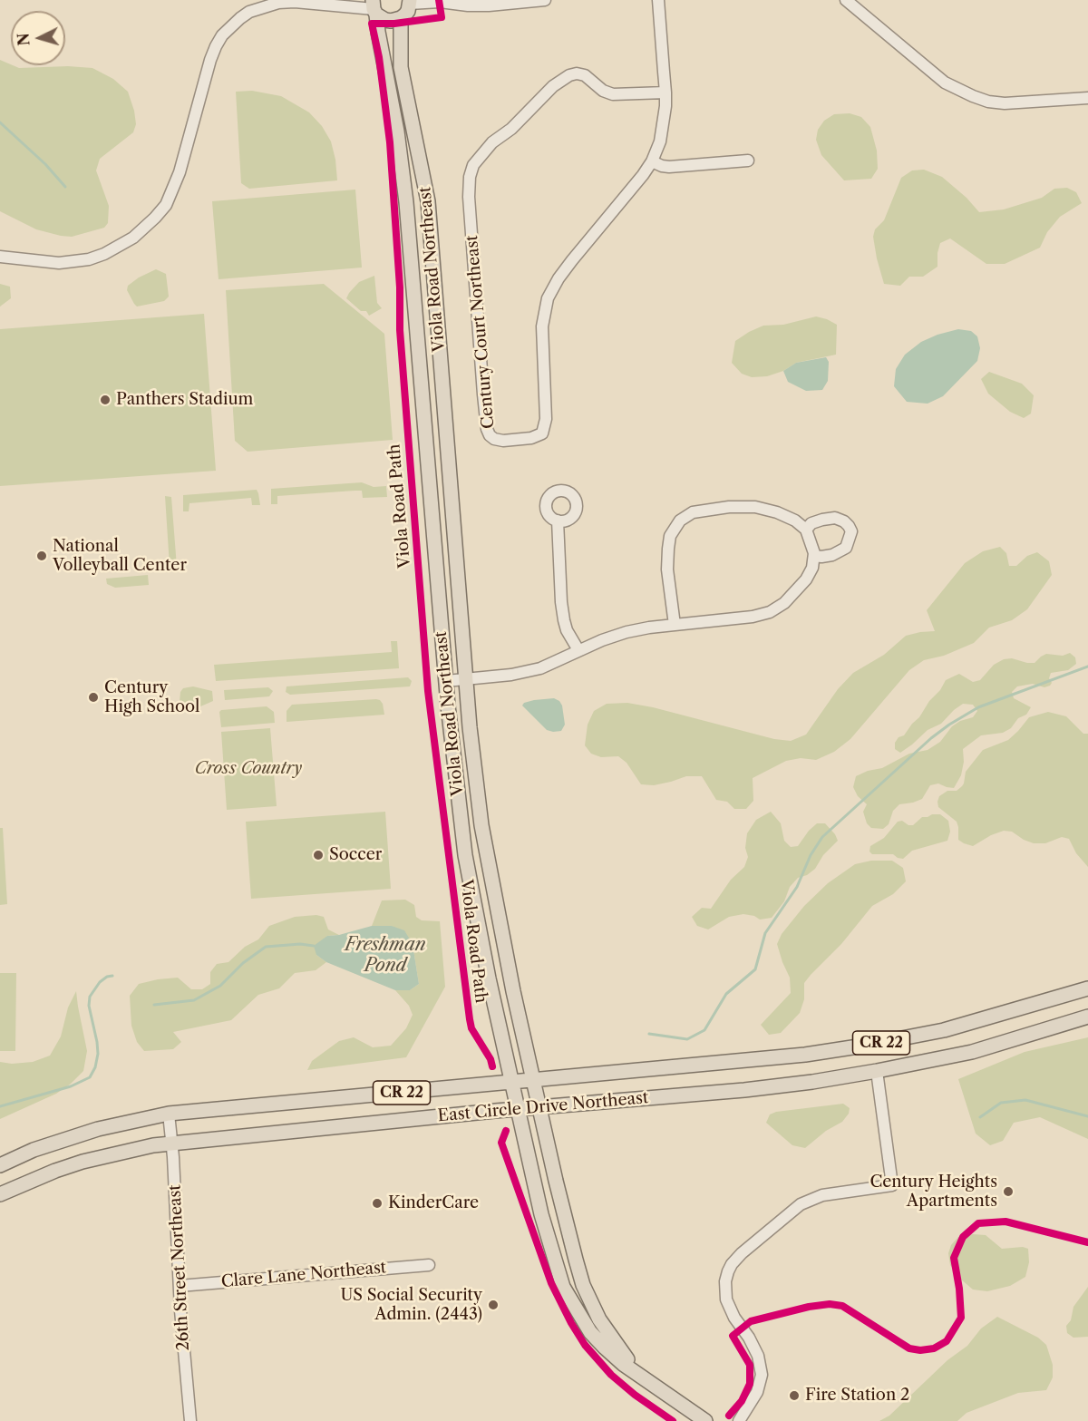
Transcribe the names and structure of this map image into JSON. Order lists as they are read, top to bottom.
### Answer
{
  "streets": {
    "main road": ["Viola Road Northeast", "CR 22", "East Circle Drive Northeast"],
    "street": ["Century Court Northeast", "26th Street Northeast", "Clare Lane Northeast"],
    "cycle path": ["Viola Road Path"]
  },
  "crossings": [
    ["Viola Road Northeast", "East Circle Drive Northeast"],
    ["East Circle Drive Northeast", "26th Street Northeast"],
    ["26th Street Northeast", "Clare Lane Northeast"]
  ],
  "water": ["Freshman Pond"],
  "parks": ["Cross Country"],
  "places": [
    "Panthers Stadium",
    "National Volleyball Center",
    "Century High School",
    "Soccer",
    "Century Heights Apartments",
    "KinderCare",
    "US Social Security Admin. (2443)",
    "Fire Station 2"
  ],
  "north": "left"
}
